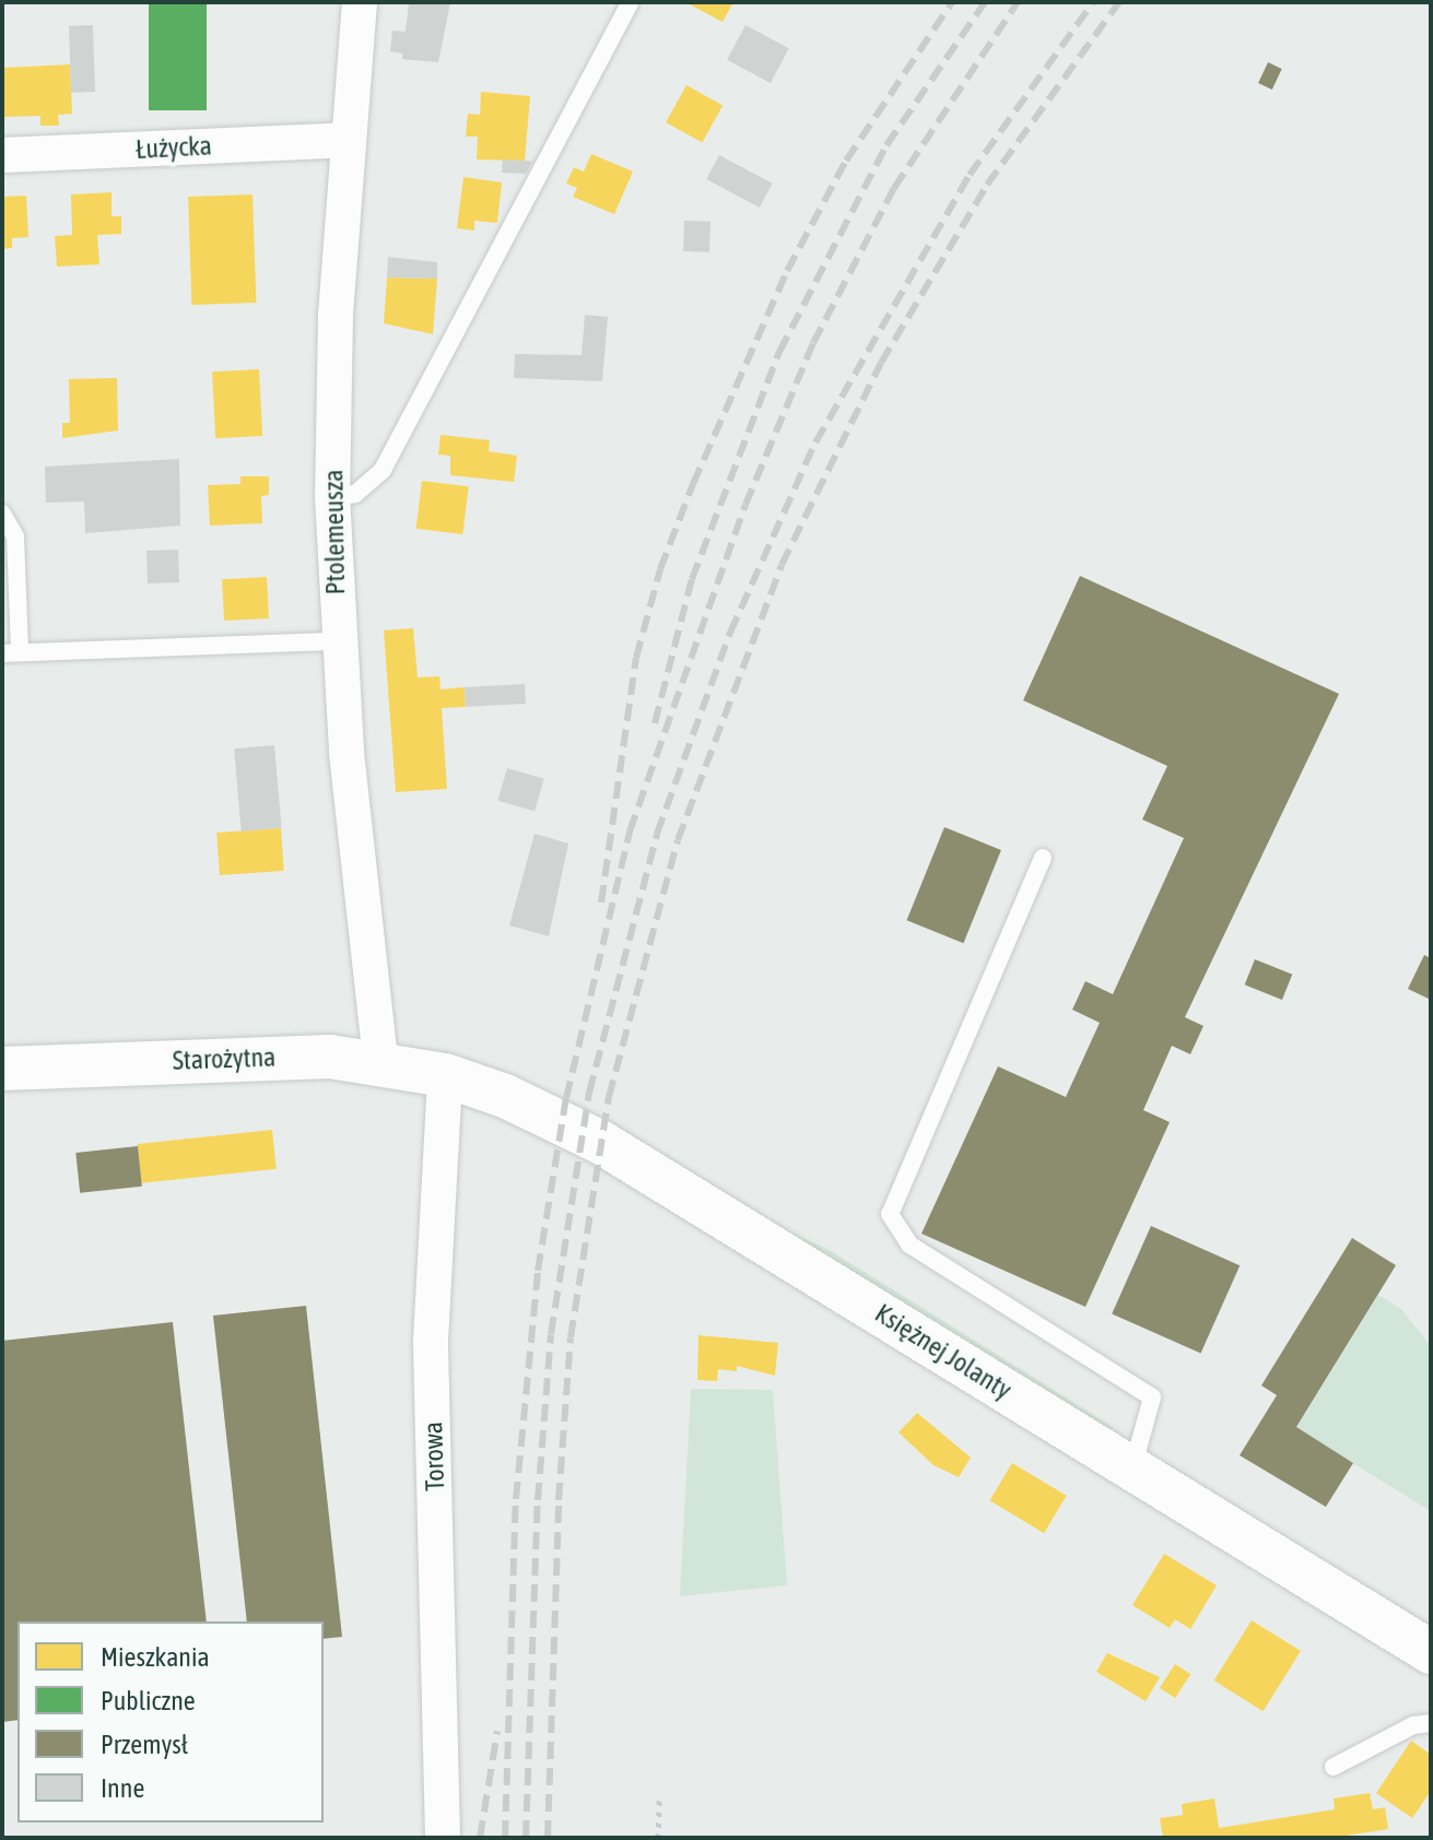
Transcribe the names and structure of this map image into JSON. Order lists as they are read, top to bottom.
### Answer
{
  "streets": {
    "street": [
      "Łużycka",
      "Ptolemeusza",
      "Starożytna",
      "Księżnej Jolanty",
      "Torowa"
    ]
  },
  "crossings": [
    ["Łużycka", "Ptolemeusza"],
    ["Ptolemeusza", "Starożytna"],
    ["Starożytna", "Księżnej Jolanty"],
    ["Starożytna", "Torowa"],
    ["Księżnej Jolanty", "Torowa"]
  ],
  "legend": [
    "Mieszkania",
    "Publiczne",
    "Przemysł",
    "Inne"
  ]
}
